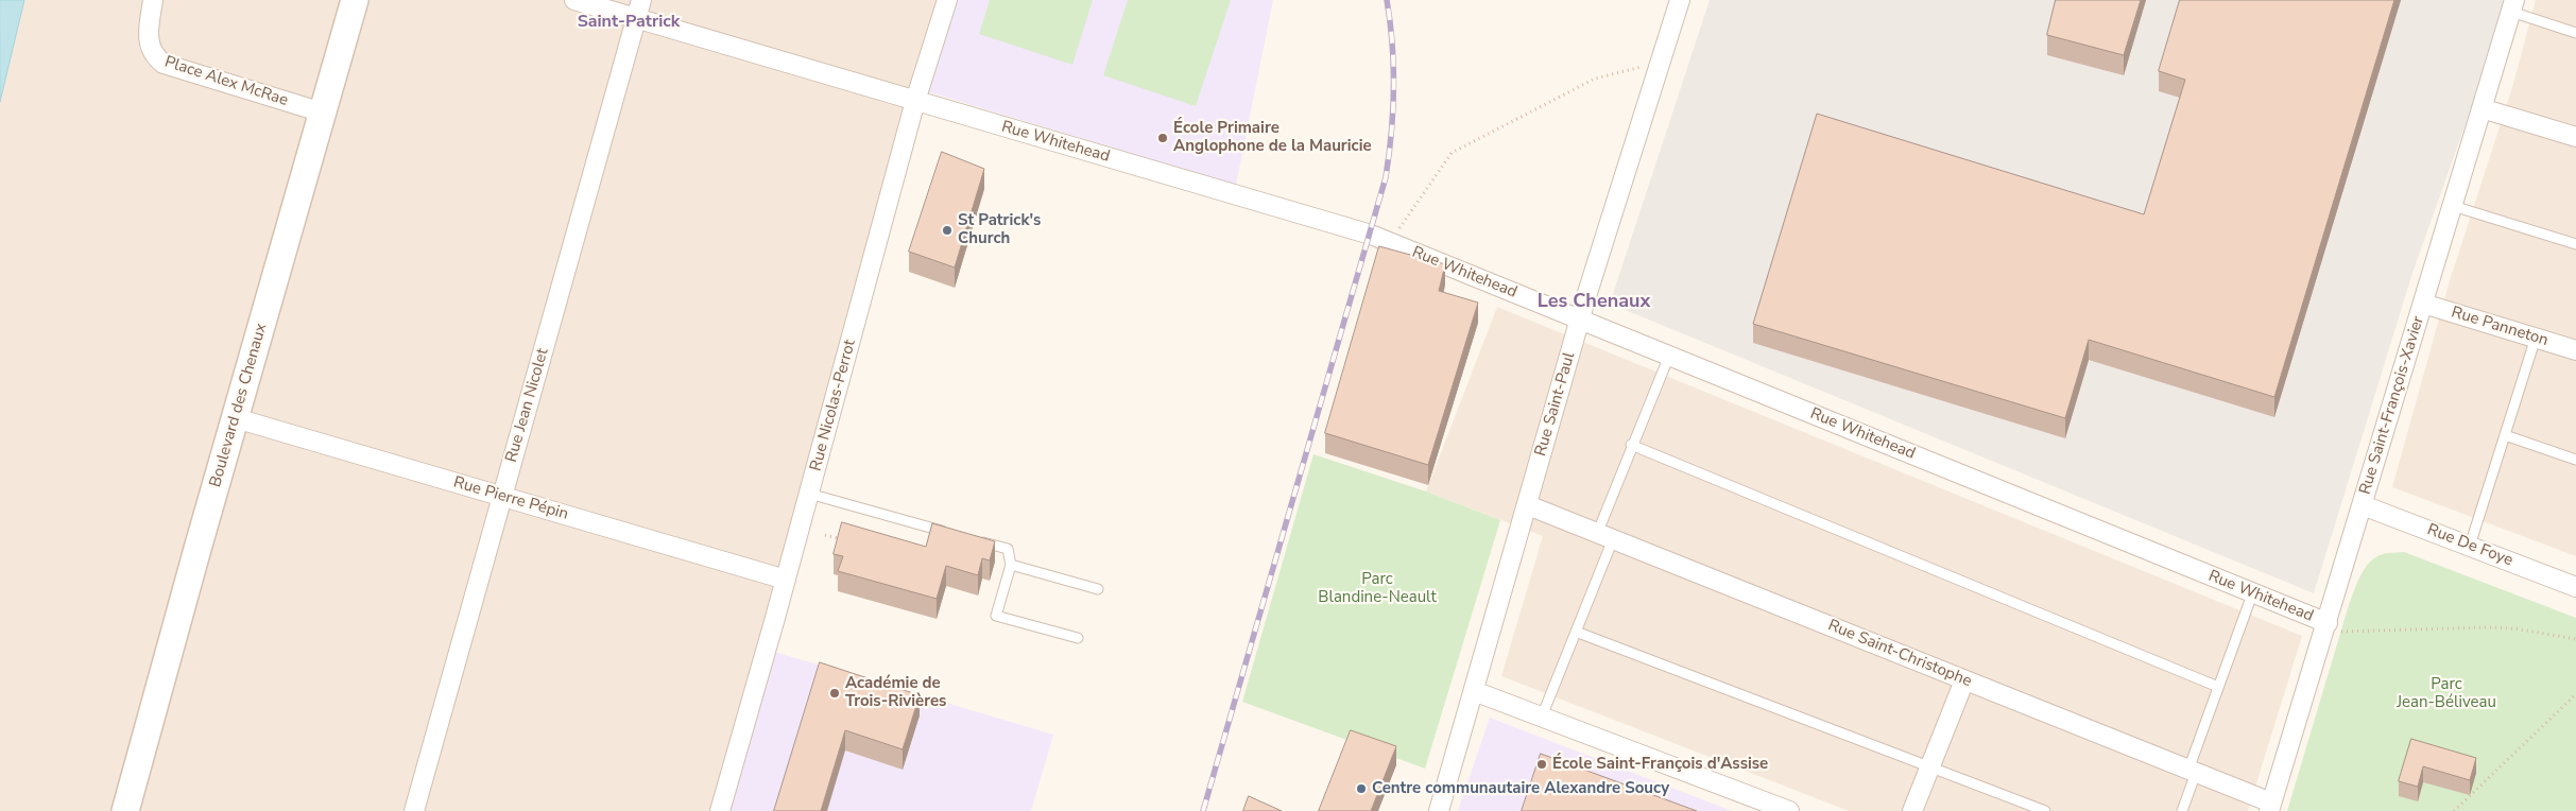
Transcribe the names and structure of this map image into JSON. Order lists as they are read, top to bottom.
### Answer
{
  "streets": {
    "street": [
      "Place Alex McRae",
      "Rue Whitehead",
      "Rue Panneton",
      "Rue Saint-Paul",
      "Boulevard des Chenaux",
      "Rue Jean Nicolet",
      "Rue Nicolas-Perrot",
      "Rue Saint-François-Xavier",
      "Rue Pierre Pépin",
      "Rue De Foye",
      "Rue Saint-Christophe"
    ]
  },
  "crossings": [
    ["Place Alex McRae", "Boulevard des Chenaux"],
    ["Rue Whitehead", "Rue Saint-Paul"],
    ["Rue Whitehead", "Rue Jean Nicolet"],
    ["Rue Whitehead", "Rue Nicolas-Perrot"],
    ["Rue Whitehead", "Rue Saint-François-Xavier"],
    ["Rue Panneton", "Rue Saint-François-Xavier"],
    ["Rue Saint-Paul", "Rue Saint-Christophe"],
    ["Boulevard des Chenaux", "Rue Pierre Pépin"],
    ["Rue Jean Nicolet", "Rue Pierre Pépin"],
    ["Rue Nicolas-Perrot", "Rue Pierre Pépin"],
    ["Rue Saint-François-Xavier", "Rue De Foye"],
    ["Rue Saint-François-Xavier", "Rue Saint-Christophe"]
  ],
  "districts": ["Saint-Patrick", "Les Chenaux"],
  "parks": ["Parc Blandine-Neault", "Parc Jean-Béliveau"],
  "places": [
    "École Primaire Anglophone de la Mauricie",
    "St Patrick's Church",
    "Académie de Trois-Rivières",
    "École Saint-François d'Assise",
    "Centre communautaire Alexandre Soucy"
  ]
}
